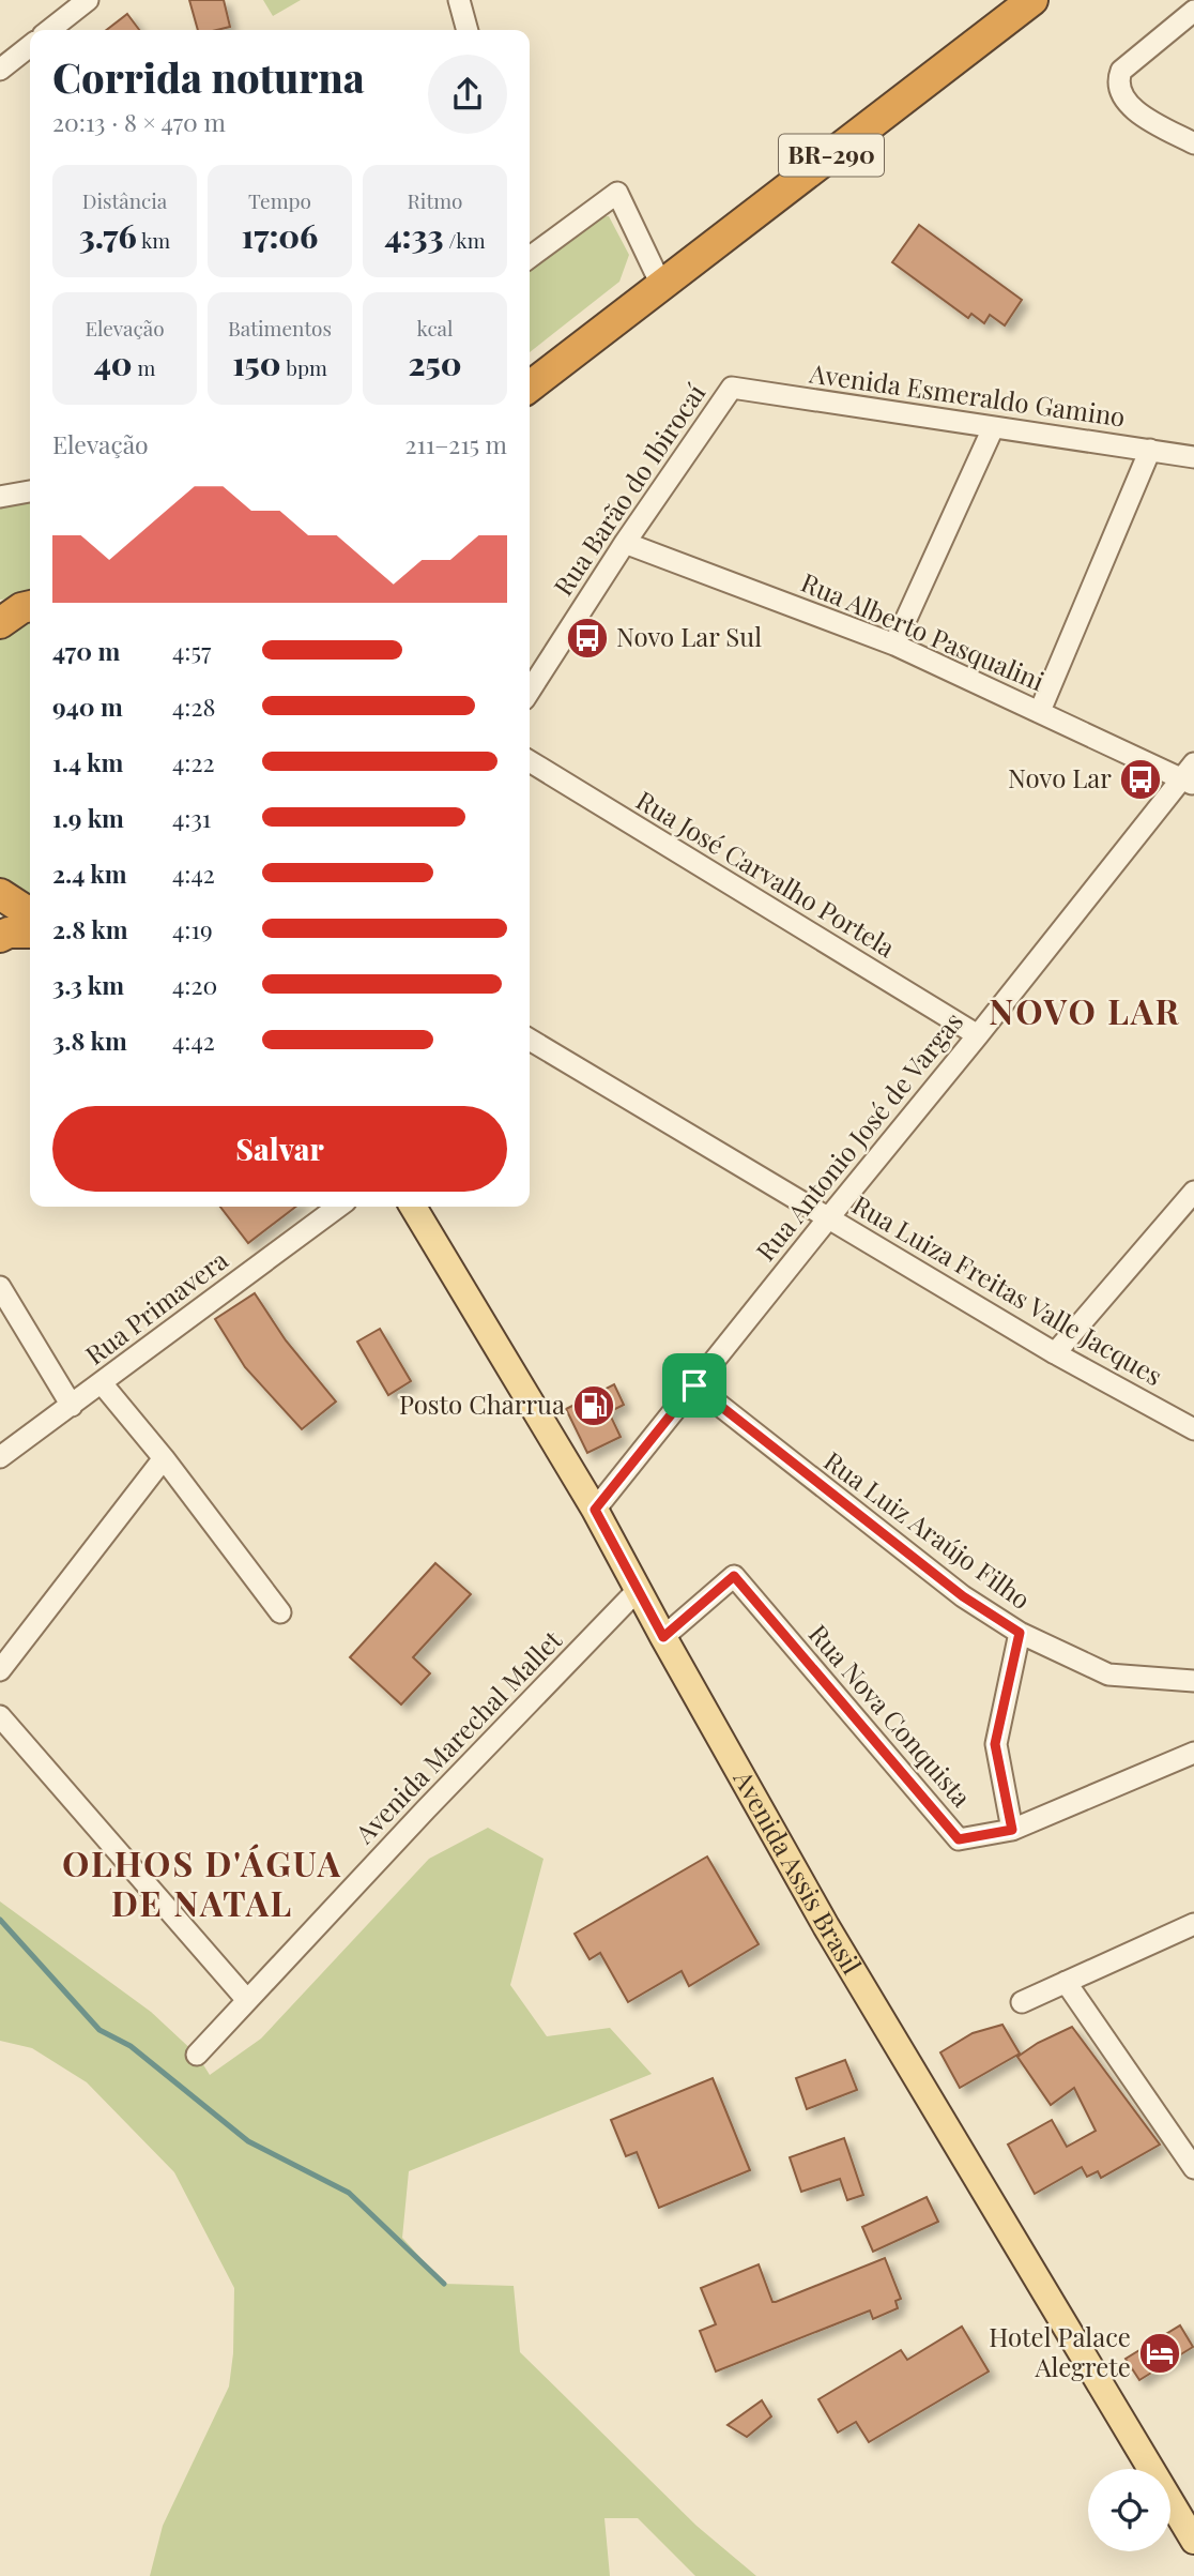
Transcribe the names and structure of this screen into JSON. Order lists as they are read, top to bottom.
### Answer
{
  "streets": {
    "highway": ["BR-290"],
    "main road": ["Avenida Assis Brasil"],
    "street": [
      "Avenida Esmeraldo Gamino",
      "Rua Barão do Ibirocaí",
      "Rua Alberto Pasqualini",
      "Rua José Carvalho Portela",
      "Rua Antonio José de Vargas",
      "Rua Luiza Freitas Valle Jacques",
      "Rua Primavera",
      "Rua Luiz Araújo Filho",
      "Rua Nova Conquista",
      "Avenida Marechal Mallet"
    ]
  },
  "crossings": [
    ["Avenida Esmeraldo Gamino", "Rua Barão do Ibirocaí"],
    ["Rua Barão do Ibirocaí", "Rua Alberto Pasqualini"],
    ["Rua Alberto Pasqualini", "Rua Antonio José de Vargas"],
    ["Rua José Carvalho Portela", "Rua Antonio José de Vargas"],
    ["Rua Antonio José de Vargas", "Rua Luiza Freitas Valle Jacques"],
    ["Rua Antonio José de Vargas", "Rua Luiz Araújo Filho"],
    ["Rua Antonio José de Vargas", "Avenida Assis Brasil"],
    ["Rua Nova Conquista", "Avenida Assis Brasil"],
    ["Avenida Marechal Mallet", "Avenida Assis Brasil"]
  ],
  "districts": ["NOVO LAR", "OLHOS D'ÁGUA DE NATAL"],
  "places": {
    "bus stop": ["Novo Lar Sul", "Novo Lar"],
    "fuel station": ["Posto Charrua"],
    "hotel": ["Hotel Palace Alegrete"]
  },
  "page": {
    "heading": ["Corrida noturna", "20:13 · 8 × 470 m"],
    "stats": [
      ["Distância", "3.76 km"],
      ["Tempo", "17:06"],
      ["Ritmo", "4:33 /km"],
      ["Elevação", "40 m"],
      ["Batimentos", "150 bpm"],
      ["kcal", "250"]
    ],
    "chart": ["Elevação", "211–215 m"],
    "list": [
      {
        "name": "470 m",
        "note": "4:57"
      },
      {
        "name": "940 m",
        "note": "4:28"
      },
      {
        "name": "1.4 km",
        "note": "4:22"
      },
      {
        "name": "1.9 km",
        "note": "4:31"
      },
      {
        "name": "2.4 km",
        "note": "4:42"
      },
      {
        "name": "2.8 km",
        "note": "4:19"
      },
      {
        "name": "3.3 km",
        "note": "4:20"
      },
      {
        "name": "3.8 km",
        "note": "4:42"
      }
    ],
    "buttons": "Salvar"
  }
}
